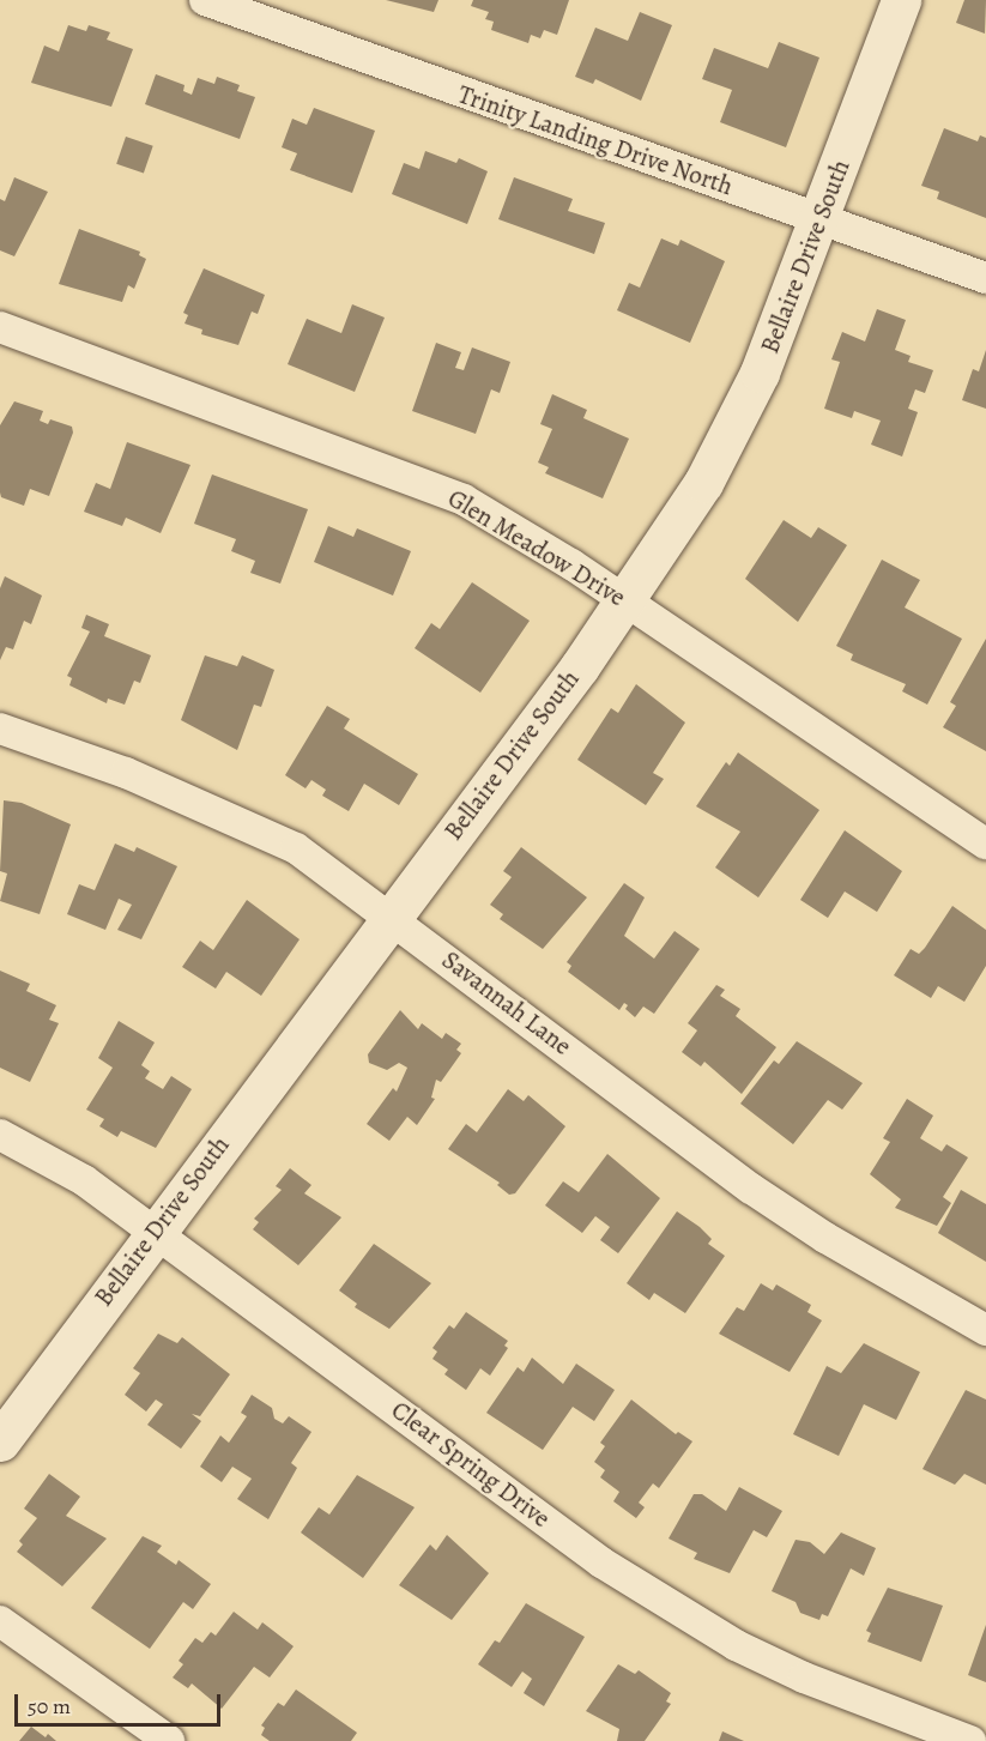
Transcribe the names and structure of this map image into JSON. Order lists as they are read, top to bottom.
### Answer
{
  "streets": {
    "street": [
      "Trinity Landing Drive North",
      "Bellaire Drive South",
      "Glen Meadow Drive",
      "Savannah Lane",
      "Clear Spring Drive"
    ]
  },
  "crossings": [
    ["Trinity Landing Drive North", "Bellaire Drive South"],
    ["Bellaire Drive South", "Glen Meadow Drive"],
    ["Bellaire Drive South", "Savannah Lane"],
    ["Bellaire Drive South", "Clear Spring Drive"]
  ],
  "scale_bar": "50 m"
}
